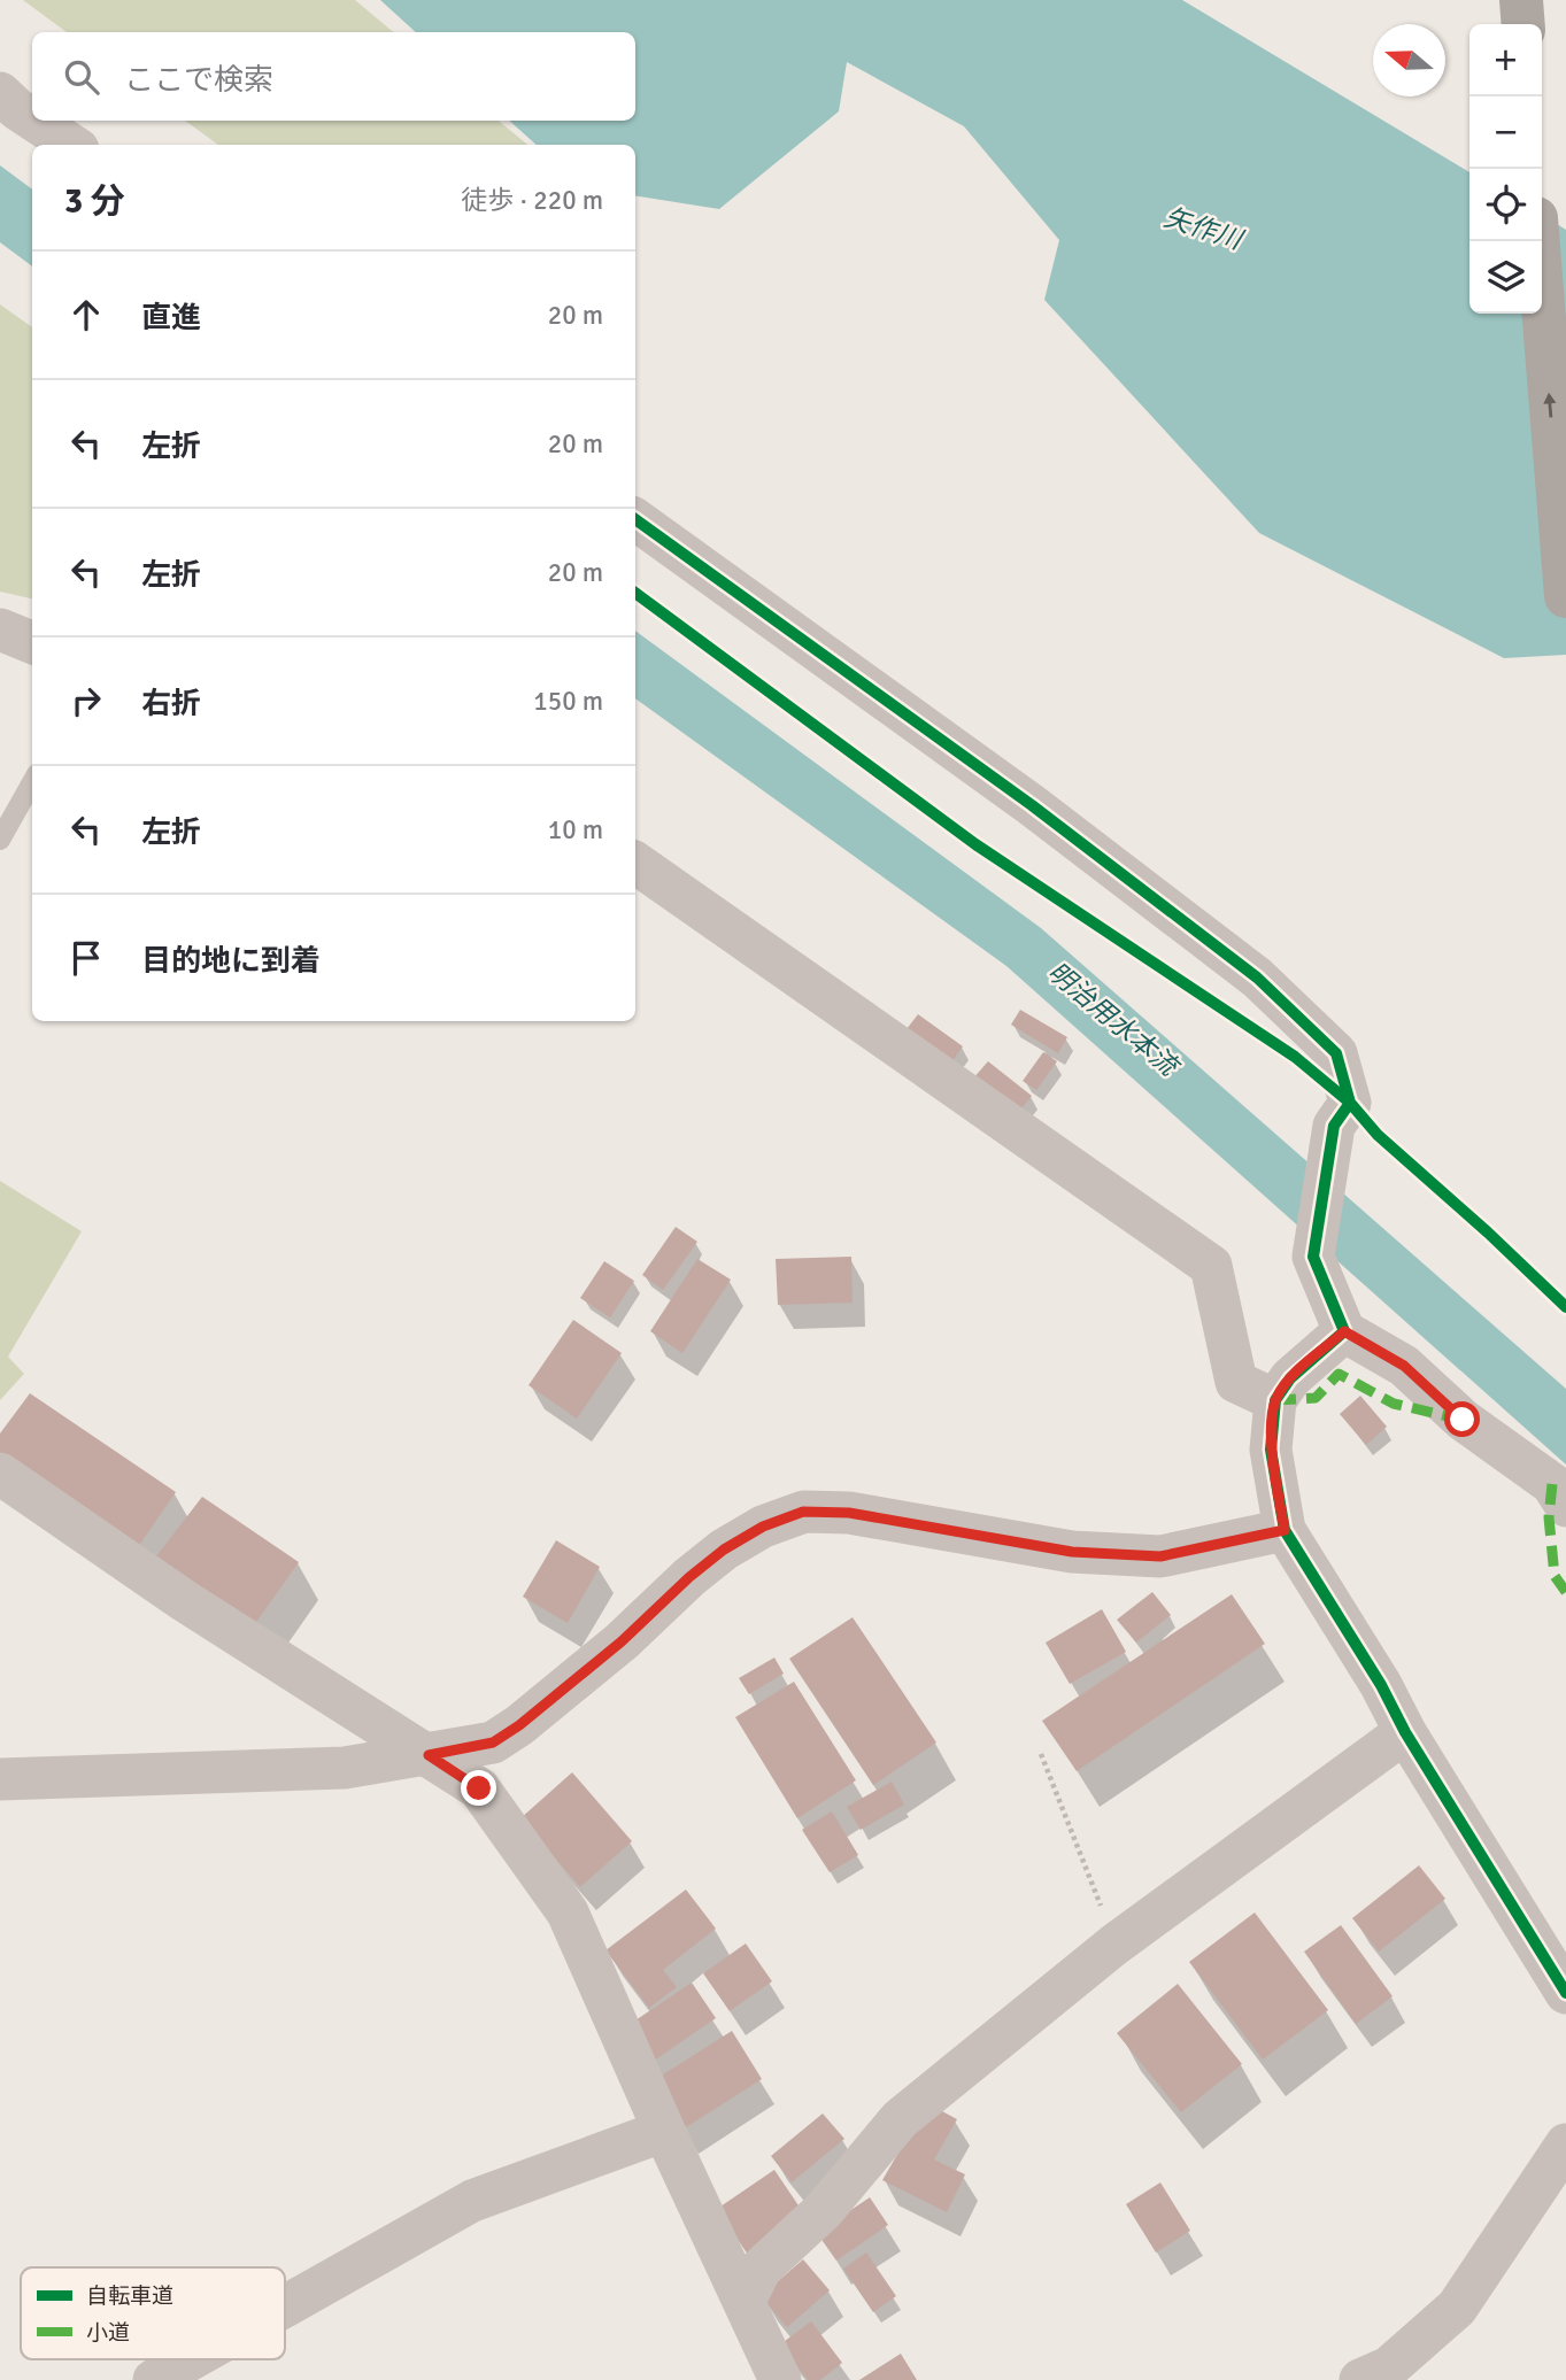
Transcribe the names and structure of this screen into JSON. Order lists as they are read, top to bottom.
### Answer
{
  "water": ["矢作川", "明治用水本流"],
  "legend": ["自転車道", "小道"],
  "north": "left",
  "page": {
    "map_buttons": ["+", "−"],
    "search": "ここで検索",
    "heading": ["3 分", "徒歩 · 220 m"],
    "list": [
      ["直進", "20 m"],
      ["左折", "20 m"],
      ["左折", "20 m"],
      ["右折", "150 m"],
      ["左折", "10 m"],
      "目的地に到着"
    ]
  }
}
